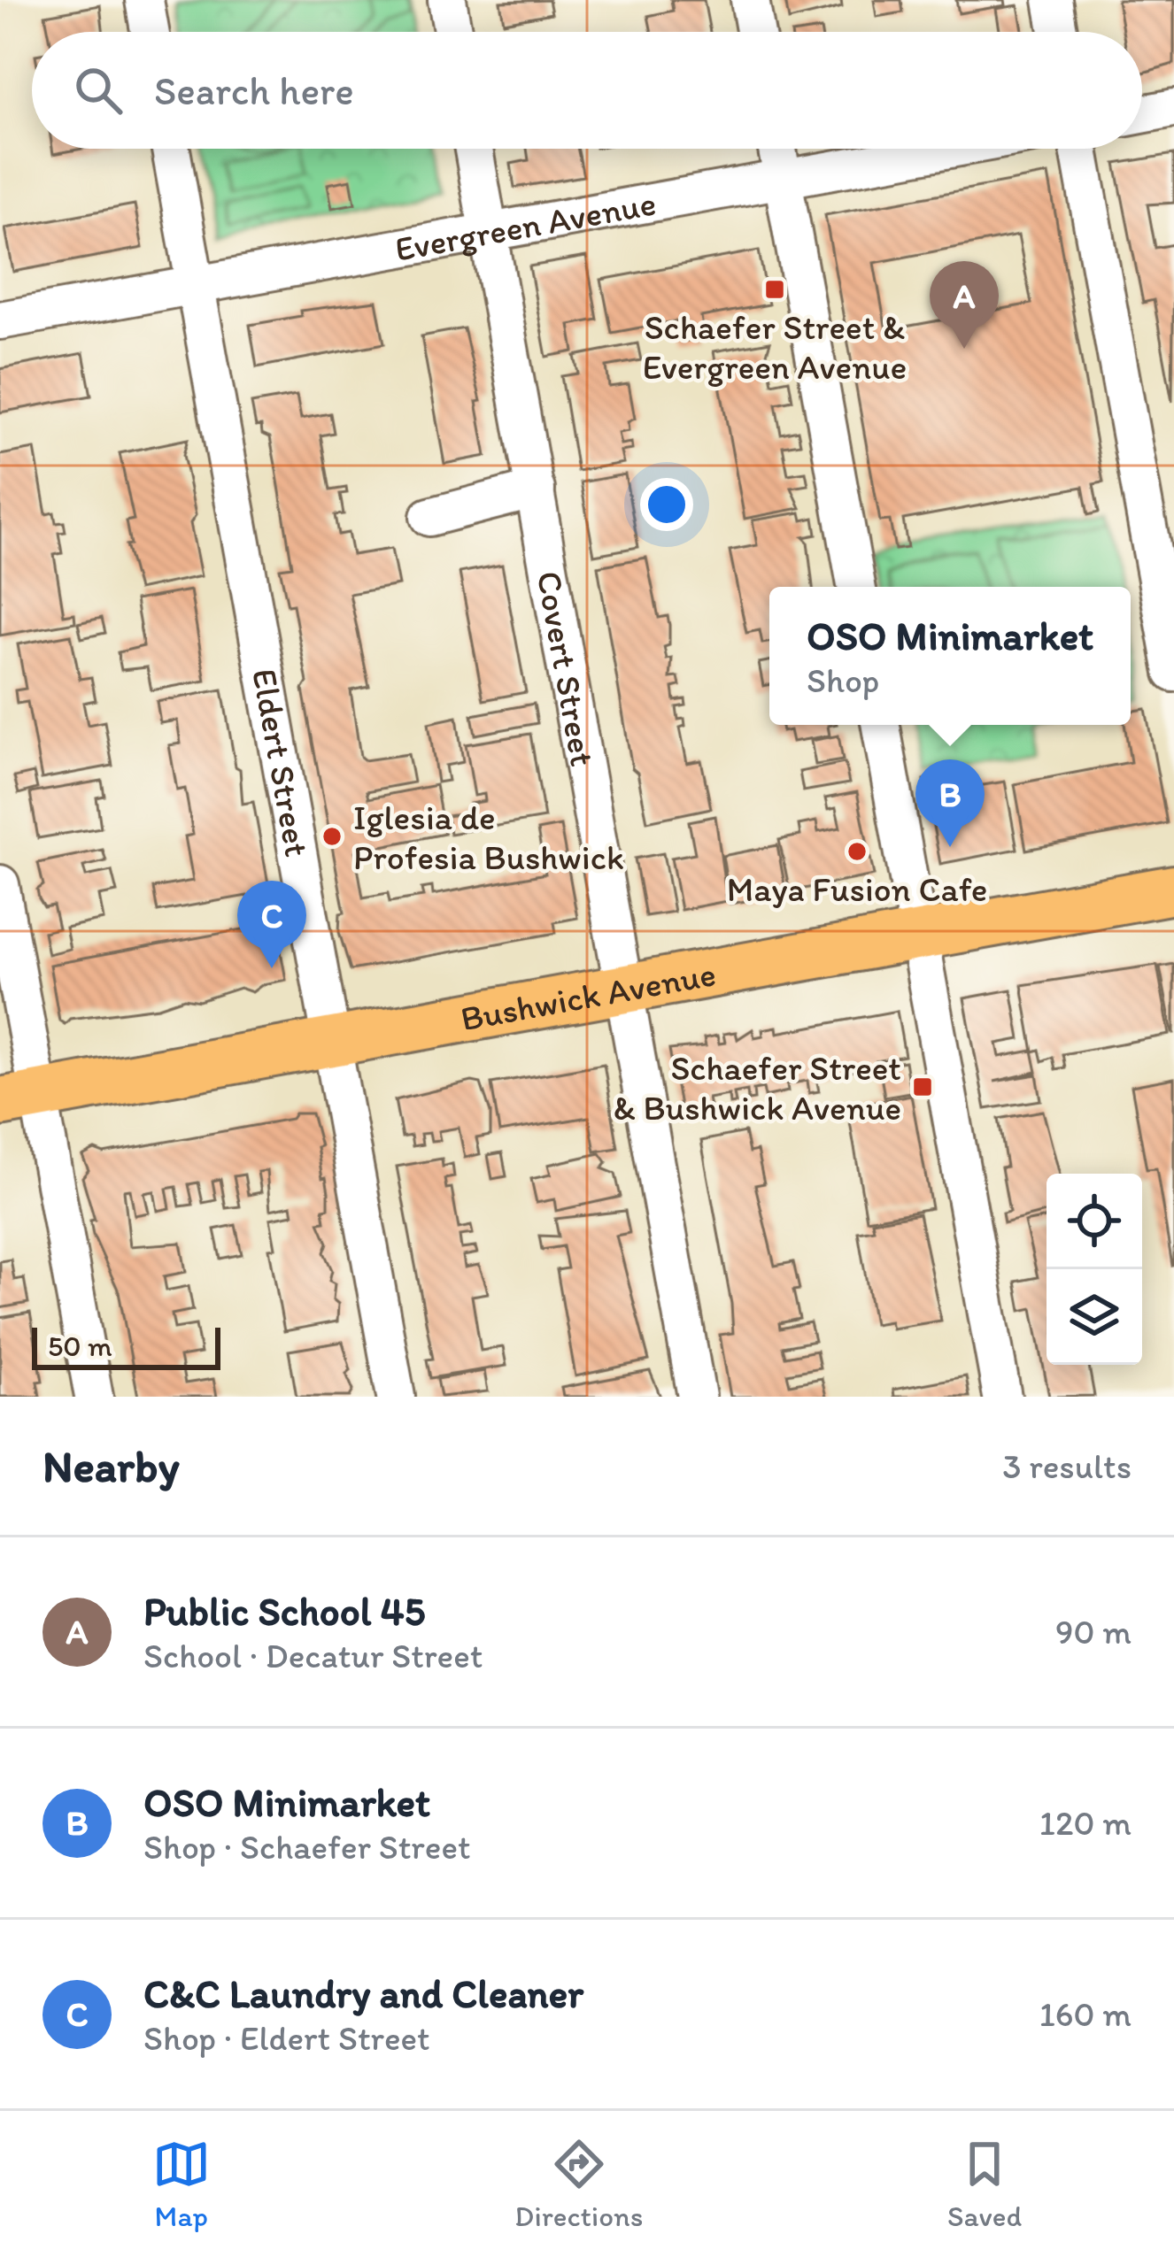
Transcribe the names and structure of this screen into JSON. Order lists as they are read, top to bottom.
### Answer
{
  "streets": {
    "main road": ["Bushwick Avenue"],
    "street": ["Evergreen Avenue", "Covert Street", "Eldert Street"]
  },
  "crossings": [
    ["Evergreen Avenue", "Covert Street"],
    ["Evergreen Avenue", "Eldert Street"],
    ["Covert Street", "Bushwick Avenue"],
    ["Eldert Street", "Bushwick Avenue"]
  ],
  "places": {
    "transit": ["Schaefer Street & Evergreen Avenue", "Schaefer Street & Bushwick Avenue"],
    "other": ["Iglesia de Profesia Bushwick", "Maya Fusion Cafe"]
  },
  "scale_bar": "50 m",
  "page": {
    "search": "Search here",
    "pins": ["A", "B", "C"],
    "popup": ["OSO Minimarket", "Shop"],
    "scale": "50 m",
    "heading": ["Nearby", "3 results"],
    "list": [
      {
        "mark": "A",
        "name": "Public School 45",
        "note": "School · Decatur Street",
        "value": "90 m"
      },
      {
        "mark": "B",
        "name": "OSO Minimarket",
        "note": "Shop · Schaefer Street",
        "value": "120 m"
      },
      {
        "mark": "C",
        "name": "C&C Laundry and Cleaner",
        "note": "Shop · Eldert Street",
        "value": "160 m"
      }
    ],
    "nav": ["Map", "Directions", "Saved"]
  }
}
